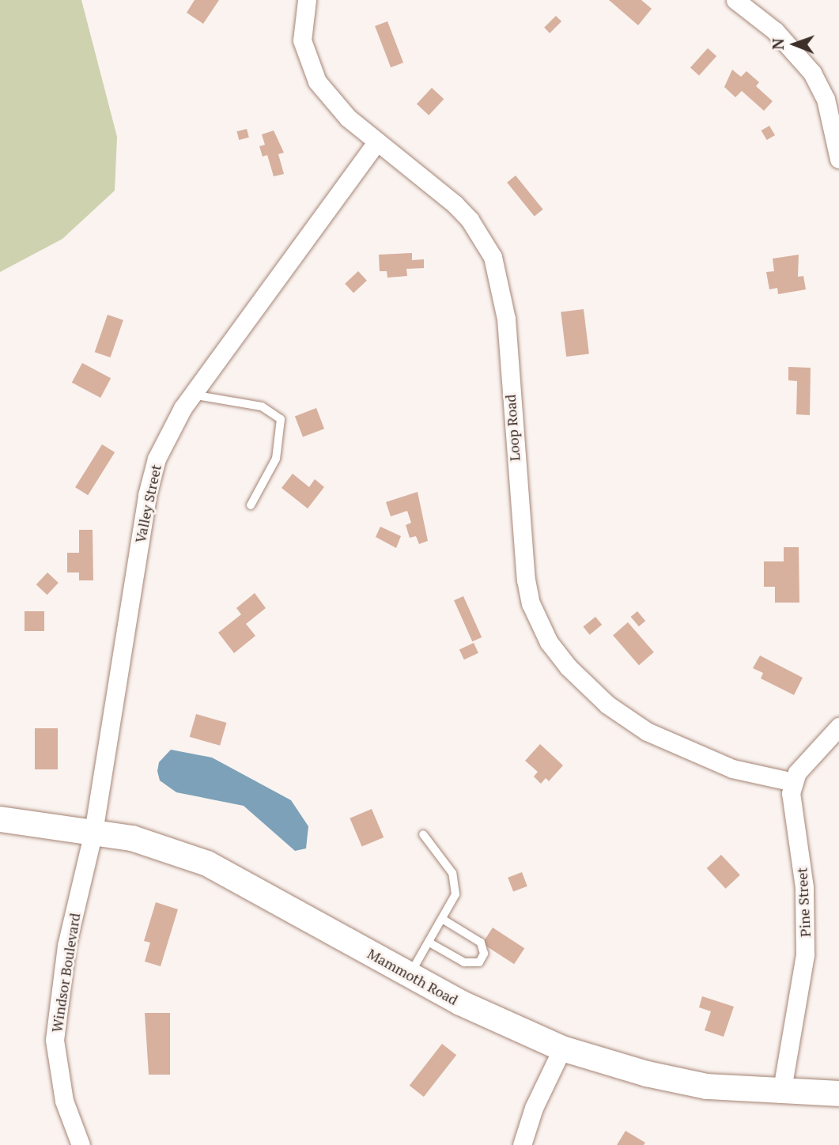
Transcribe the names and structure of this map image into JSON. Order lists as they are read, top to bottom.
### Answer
{
  "streets": {
    "main road": ["Mammoth Road"],
    "street": [
      "Loop Road",
      "Valley Street",
      "Pine Street",
      "Windsor Boulevard"
    ]
  },
  "crossings": [
    ["Loop Road", "Valley Street"],
    ["Loop Road", "Pine Street"],
    ["Valley Street", "Windsor Boulevard"],
    ["Valley Street", "Mammoth Road"],
    ["Pine Street", "Mammoth Road"],
    ["Windsor Boulevard", "Mammoth Road"]
  ],
  "north": "left"
}
